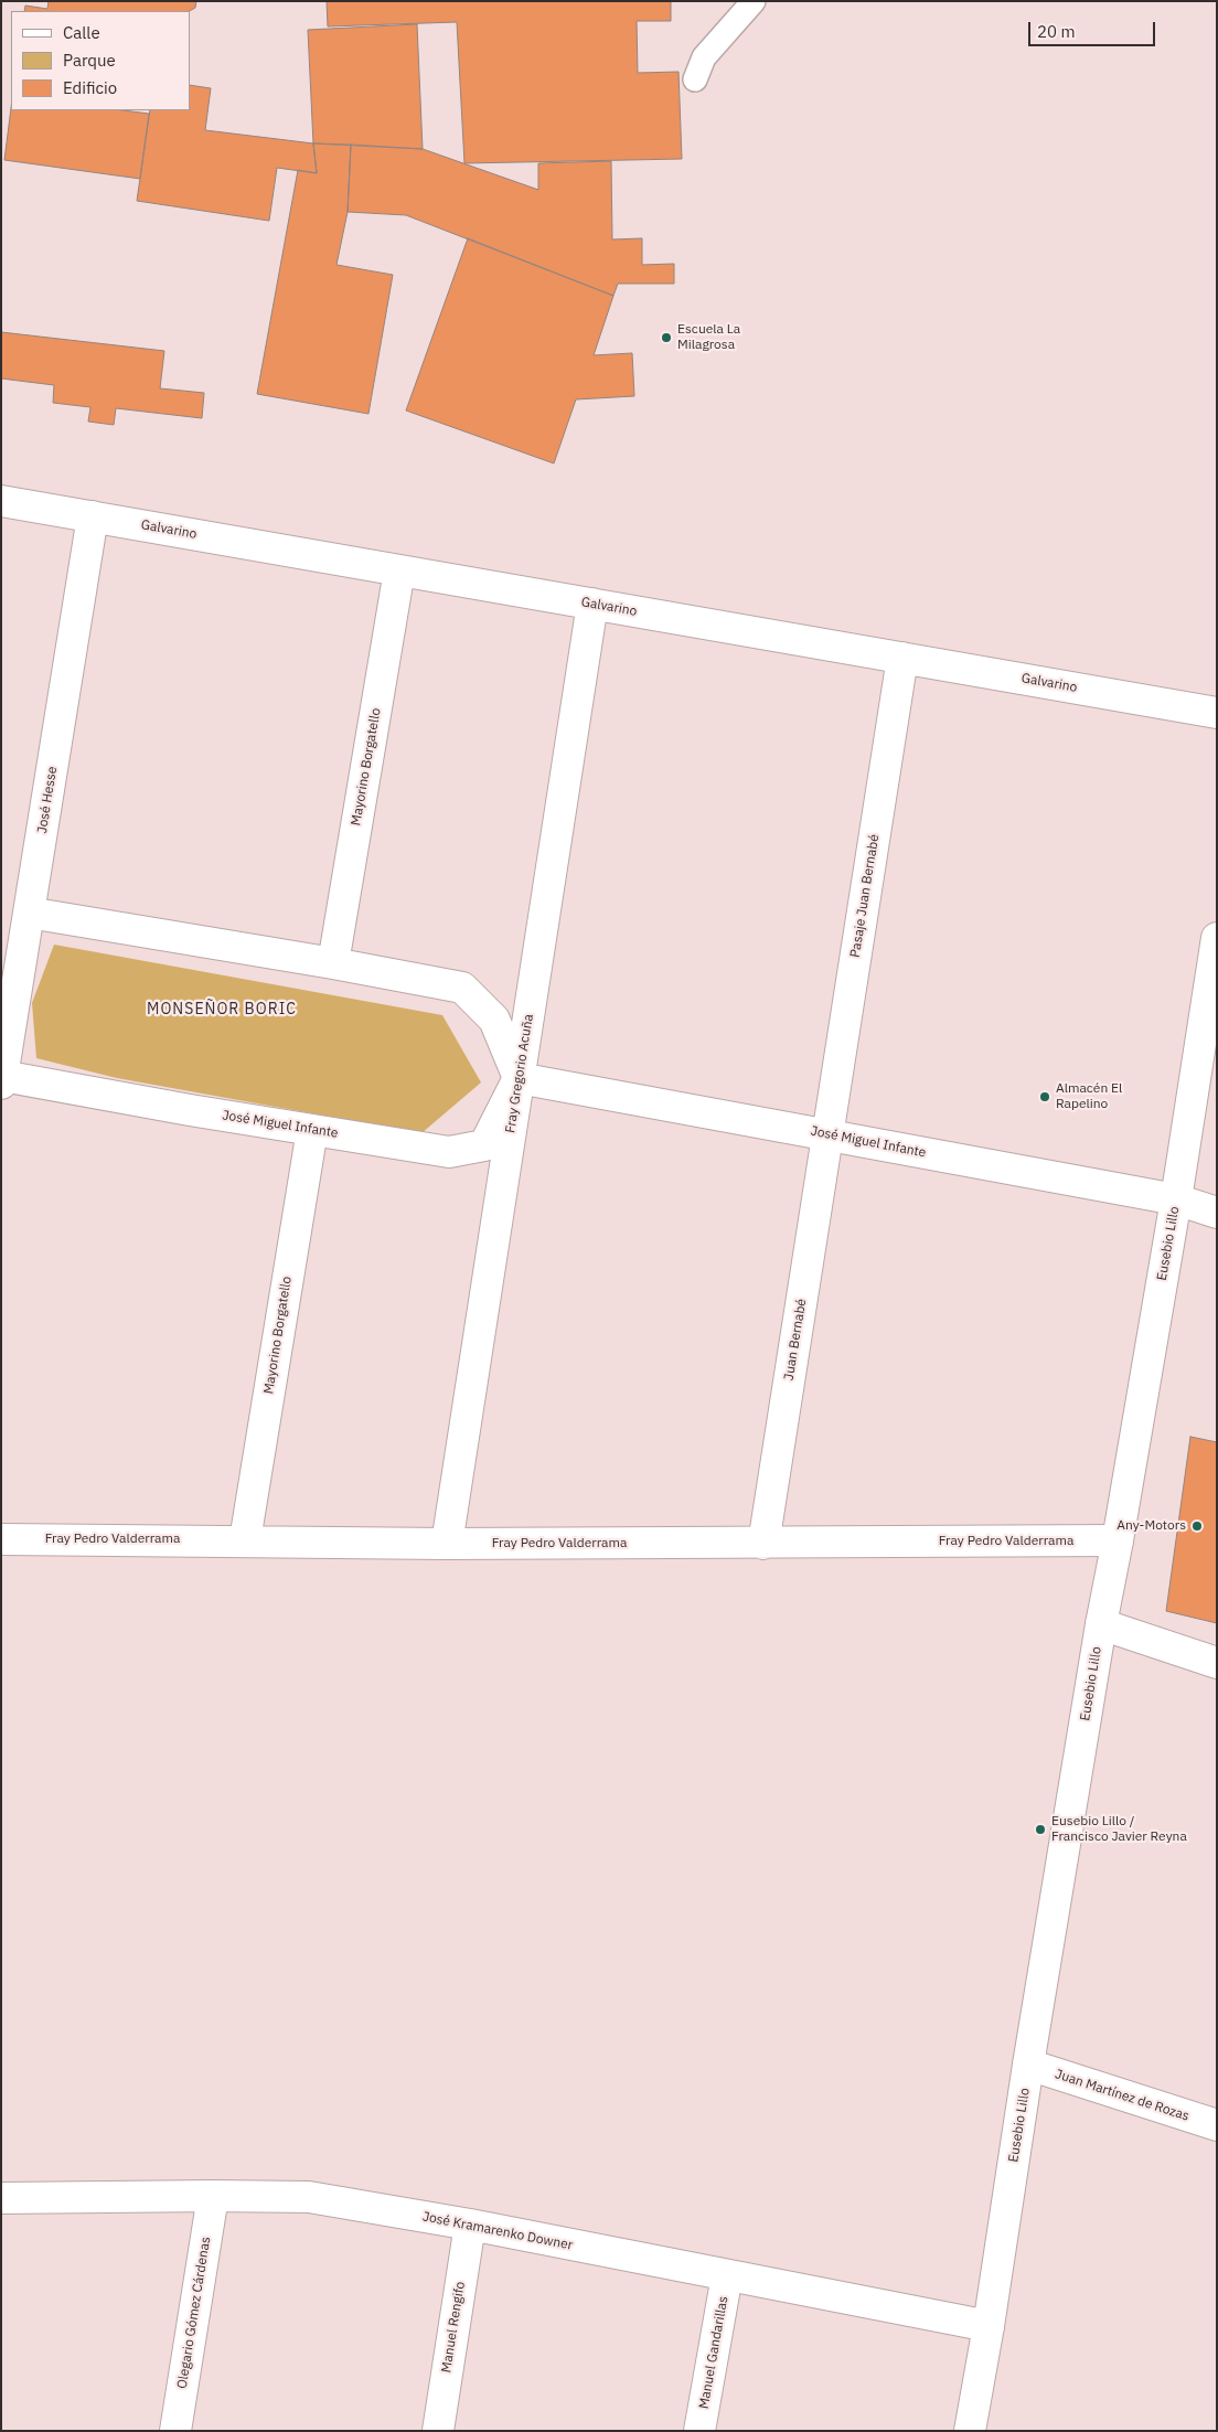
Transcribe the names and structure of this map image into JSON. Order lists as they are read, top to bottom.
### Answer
{
  "streets": {
    "street": [
      "Galvarino",
      "Mayorino Borgatello",
      "José Hesse",
      "Pasaje Juan Bernabé",
      "Fray Gregorio Acuña",
      "José Miguel Infante",
      "Eusebio Lillo",
      "Juan Bernabé",
      "Fray Pedro Valderrama",
      "Juan Martínez de Rozas",
      "José Kramarenko Downer",
      "Olegario Gómez Cárdenas",
      "Manuel Rengifo",
      "Manuel Gandarillas"
    ]
  },
  "crossings": [
    ["Galvarino", "Mayorino Borgatello"],
    ["Galvarino", "José Hesse"],
    ["Galvarino", "Pasaje Juan Bernabé"],
    ["Galvarino", "Fray Gregorio Acuña"],
    ["Mayorino Borgatello", "José Miguel Infante"],
    ["Mayorino Borgatello", "Fray Pedro Valderrama"],
    ["José Hesse", "José Miguel Infante"],
    ["Pasaje Juan Bernabé", "José Miguel Infante"],
    ["Pasaje Juan Bernabé", "Juan Bernabé"],
    ["Fray Gregorio Acuña", "José Miguel Infante"],
    ["Fray Gregorio Acuña", "Fray Pedro Valderrama"],
    ["José Miguel Infante", "Eusebio Lillo"],
    ["José Miguel Infante", "Juan Bernabé"],
    ["Eusebio Lillo", "Fray Pedro Valderrama"],
    ["Eusebio Lillo", "Juan Martínez de Rozas"],
    ["Eusebio Lillo", "José Kramarenko Downer"],
    ["Juan Bernabé", "Fray Pedro Valderrama"],
    ["José Kramarenko Downer", "Olegario Gómez Cárdenas"],
    ["José Kramarenko Downer", "Manuel Rengifo"],
    ["José Kramarenko Downer", "Manuel Gandarillas"]
  ],
  "districts": ["MONSEÑOR BORIC"],
  "places": [
    "Escuela La Milagrosa",
    "Almacén El Rapelino",
    "Any-Motors",
    "Eusebio Lillo / Francisco Javier Reyna"
  ],
  "legend": ["Calle", "Parque", "Edificio"],
  "scale_bar": "20 m"
}
